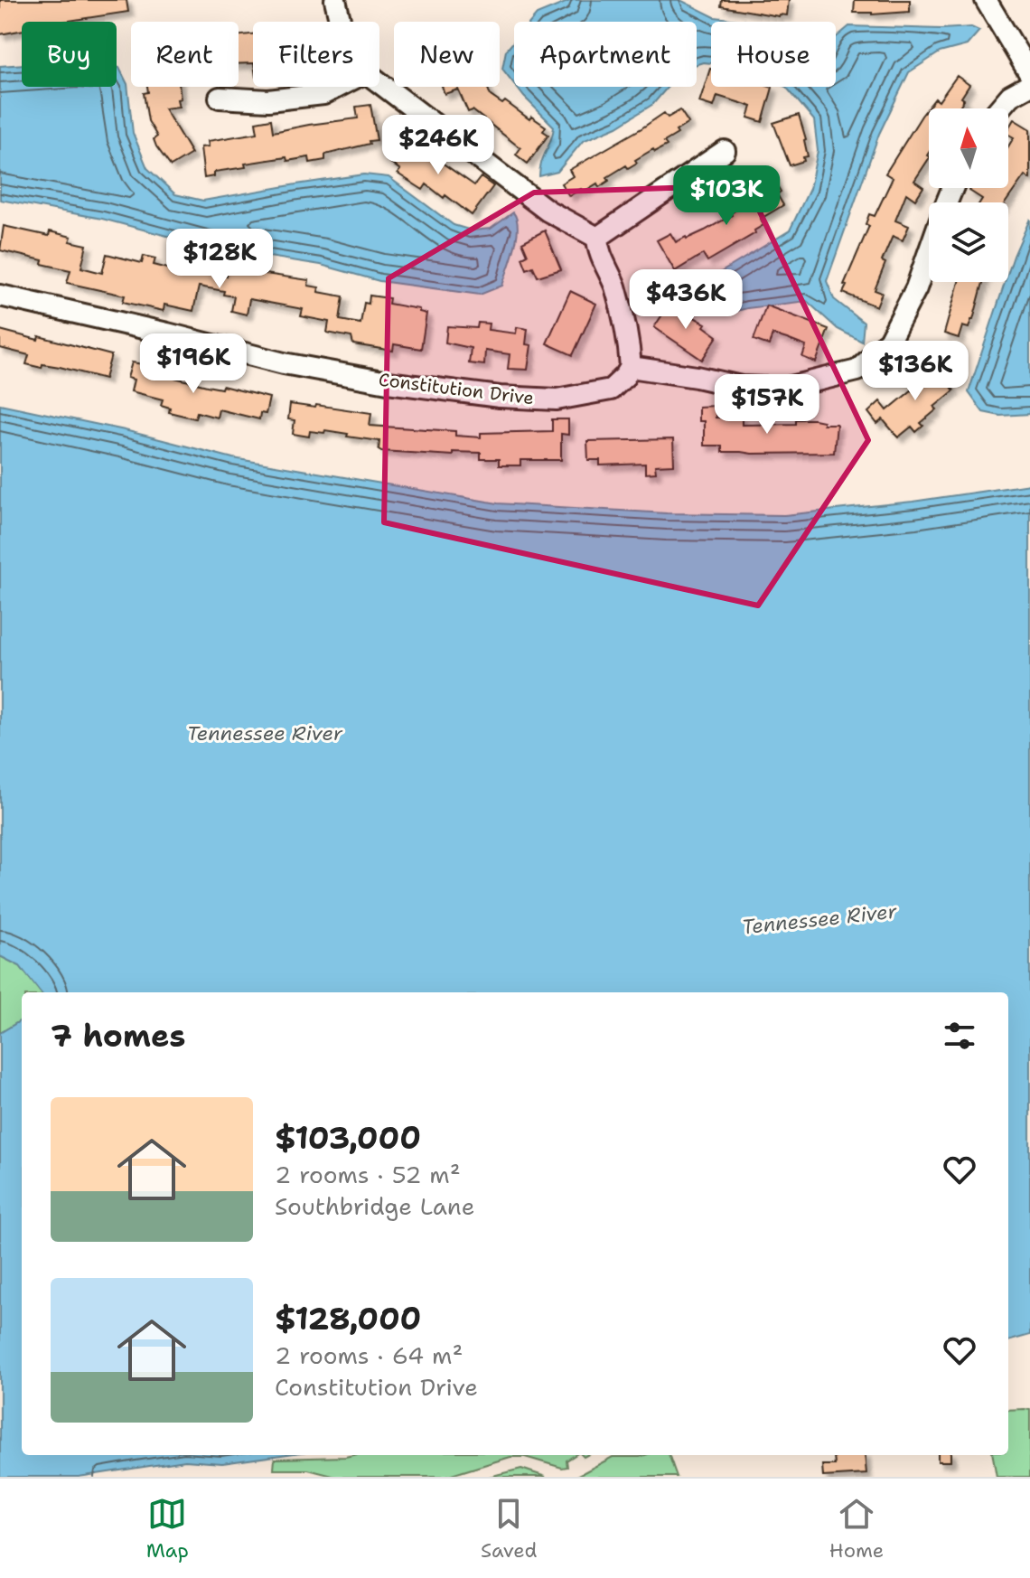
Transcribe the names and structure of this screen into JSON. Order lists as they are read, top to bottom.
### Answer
{
  "streets": {
    "street": ["Constitution Drive"]
  },
  "water": ["Tennessee River"],
  "north": "top",
  "page": {
    "chip": [
      "Buy",
      "Rent",
      "Filters",
      "New",
      "Apartment",
      "House"
    ],
    "price": [
      "$246K",
      "$103K",
      "$128K",
      "$436K",
      "$196K",
      "$136K",
      "$157K"
    ],
    "heading": "7 homes",
    "list": [
      {
        "name": "$103,000",
        "note": "2 rooms · 52 m² · Southbridge Lane"
      },
      {
        "name": "$128,000",
        "note": "2 rooms · 64 m² · Constitution Drive"
      }
    ],
    "tabs": ["Map", "Saved", "Home"]
  }
}
